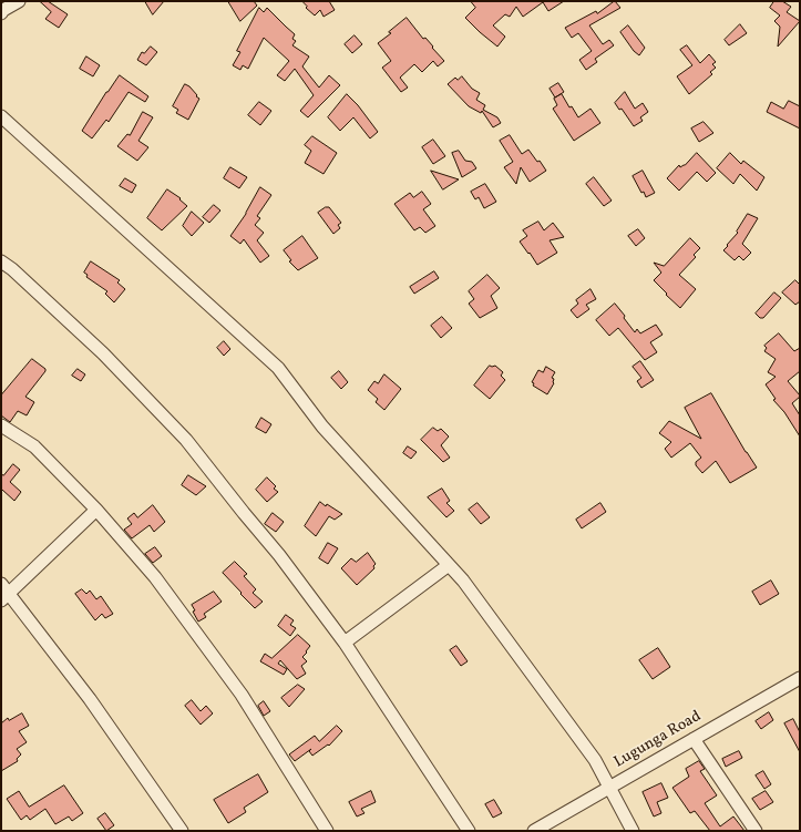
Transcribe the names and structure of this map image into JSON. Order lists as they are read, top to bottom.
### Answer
{
  "streets": {
    "street": ["Lugunga Road"]
  }
}
